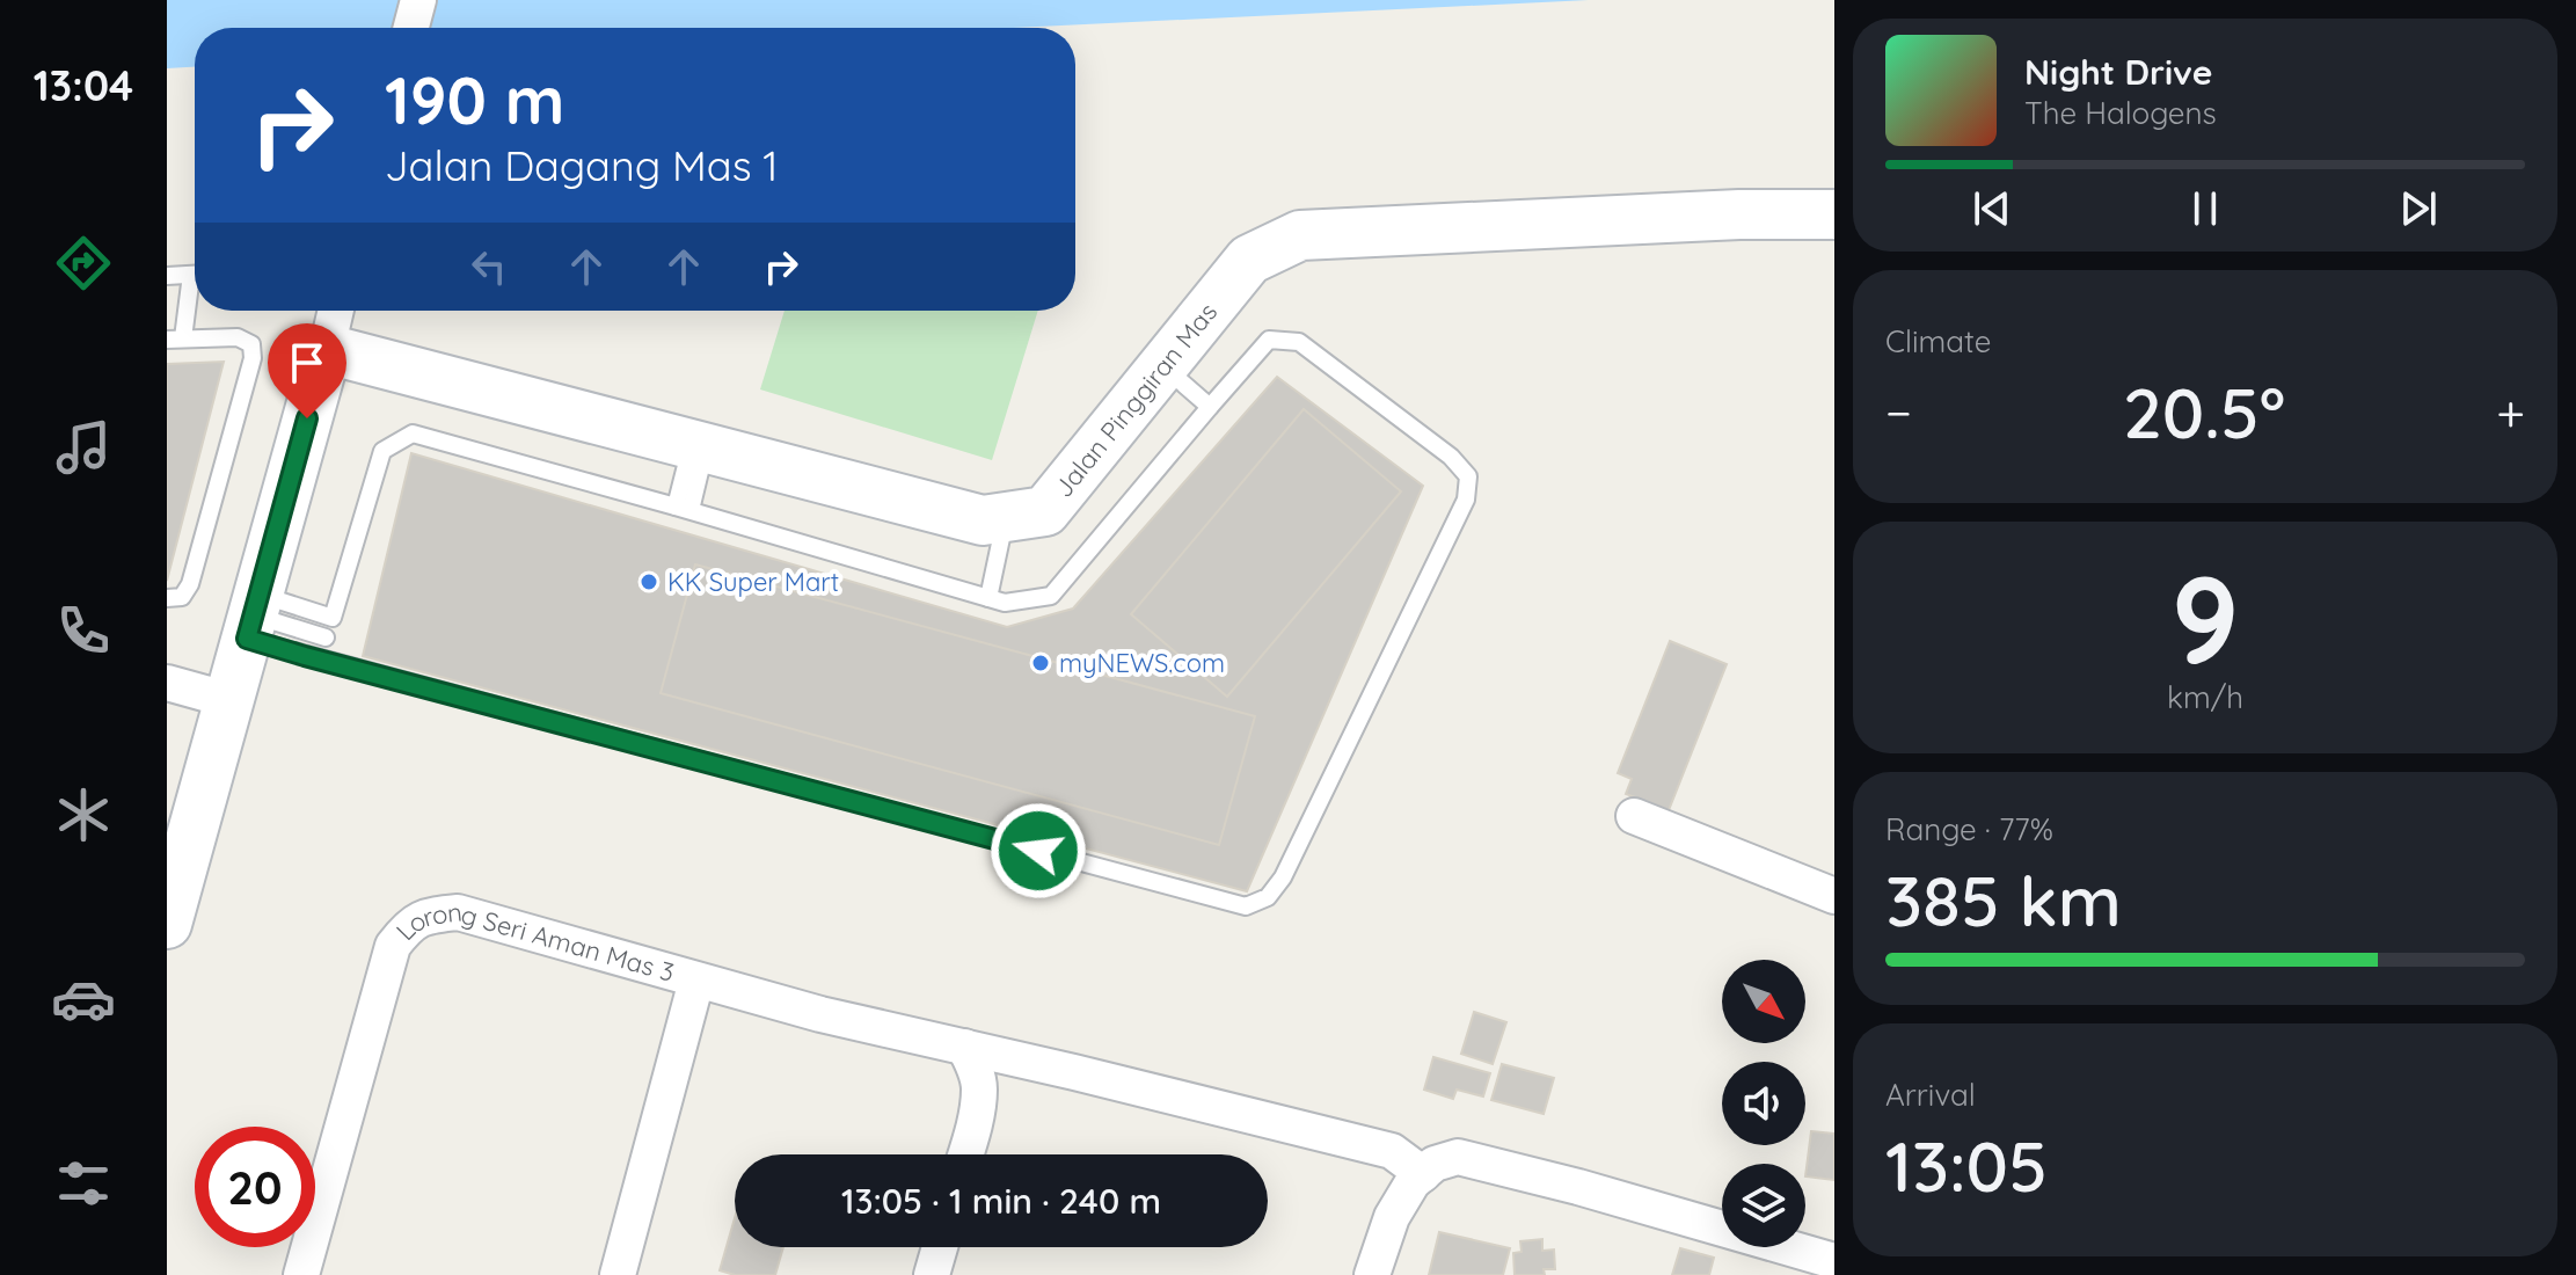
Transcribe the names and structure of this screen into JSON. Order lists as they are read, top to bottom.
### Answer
{
  "streets": {
    "street": ["Jalan Pinggiran Mas", "Lorong Seri Aman Mas 3"]
  },
  "places": ["KK Super Mart", "myNEWS.com"],
  "north": "bottom right",
  "page": {
    "tabs": "13:04",
    "turn": ["190 m", "Jalan Dagang Mas 1"],
    "song": ["Night Drive", "The Halogens"],
    "tile": [
      "Climate",
      ["9", "km/h"],
      ["Range · 77%", "385 km"],
      ["Arrival", "13:05"]
    ],
    "heat": ["−", "20.5°", "+"],
    "limit": "20",
    "trip": "13:05 · 1 min · 240 m"
  }
}
